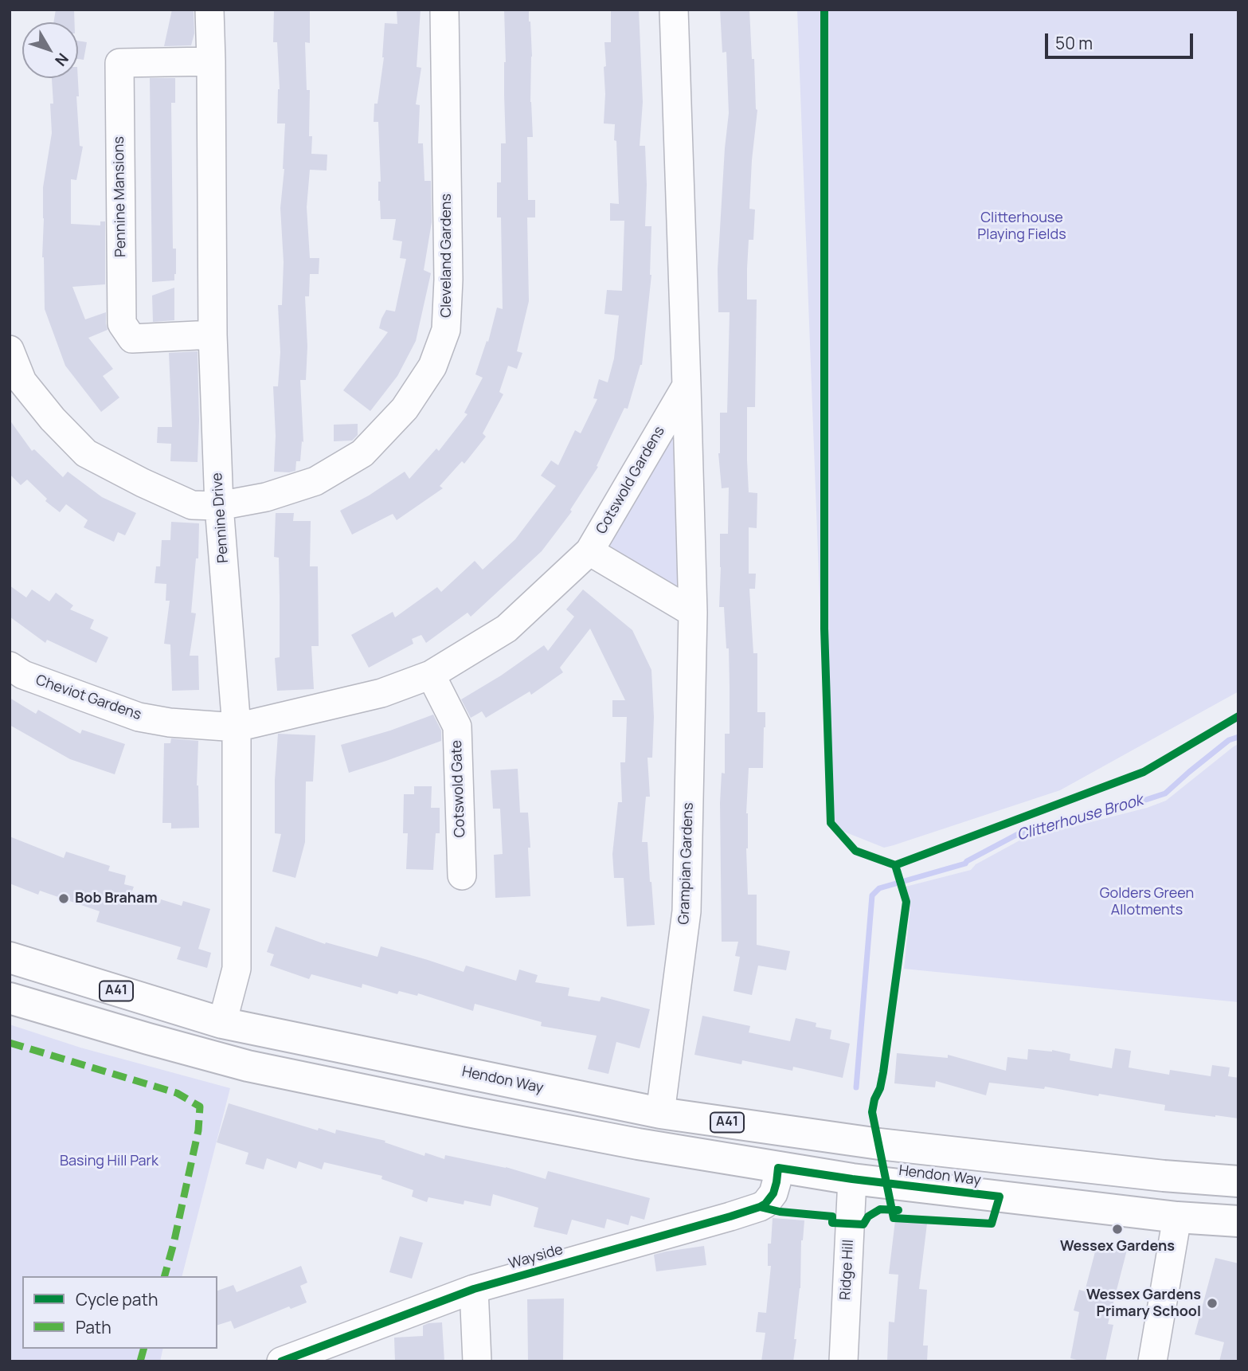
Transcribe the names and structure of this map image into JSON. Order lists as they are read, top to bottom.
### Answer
{
  "streets": {
    "highway": ["A41", "Hendon Way"],
    "street": [
      "Pennine Mansions",
      "Cleveland Gardens",
      "Cotswold Gardens",
      "Pennine Drive",
      "Cheviot Gardens",
      "Cotswold Gate",
      "Grampian Gardens",
      "Wayside",
      "Ridge Hill"
    ]
  },
  "crossings": [
    ["Pennine Mansions", "Pennine Drive"],
    ["Cleveland Gardens", "Pennine Drive"],
    ["Cotswold Gardens", "Pennine Drive"],
    ["Cotswold Gardens", "Cheviot Gardens"],
    ["Cotswold Gardens", "Cotswold Gate"],
    ["Cotswold Gardens", "Grampian Gardens"],
    ["Pennine Drive", "Cheviot Gardens"],
    ["Pennine Drive", "Hendon Way"],
    ["Grampian Gardens", "Hendon Way"],
    ["Hendon Way", "Wayside"],
    ["Hendon Way", "Ridge Hill"]
  ],
  "water": ["Clitterhouse Brook"],
  "parks": ["Clitterhouse Playing Fields", "Golders Green Allotments", "Basing Hill Park"],
  "places": ["Bob Braham", "Wessex Gardens", "Wessex Gardens Primary School"],
  "legend": ["Cycle path", "Path"],
  "scale_bar": "50 m",
  "north": "bottom right"
}
